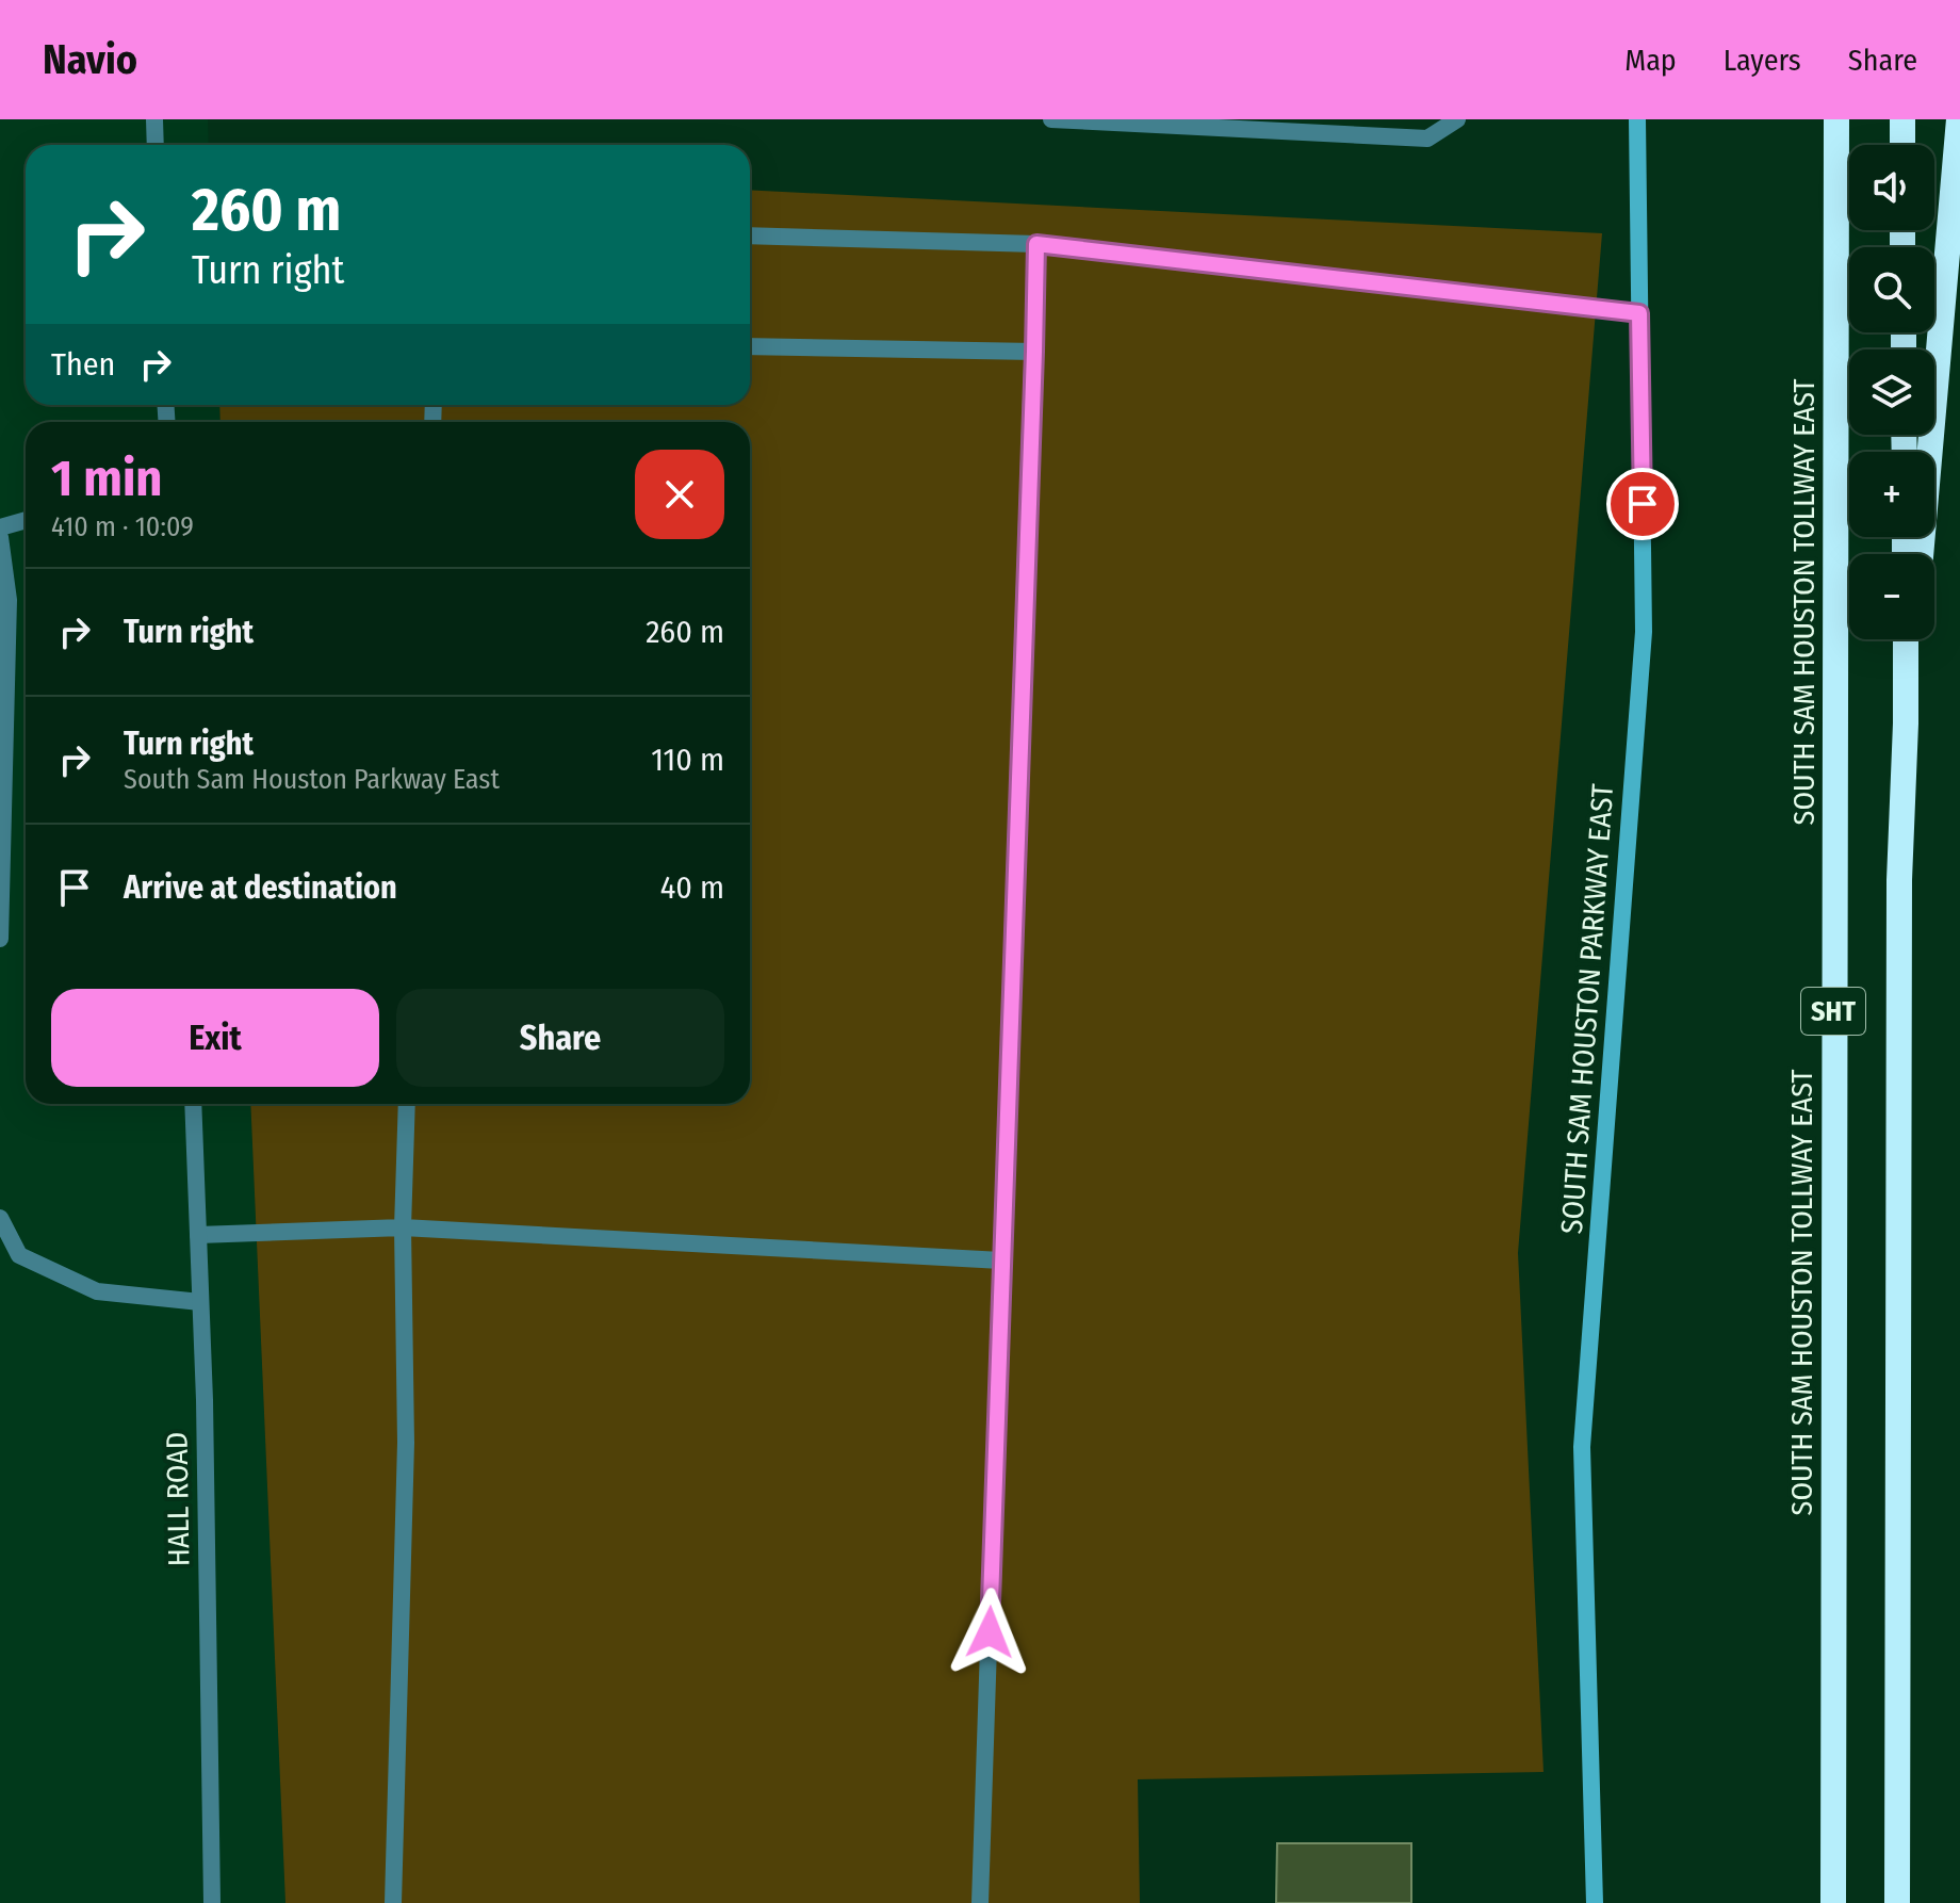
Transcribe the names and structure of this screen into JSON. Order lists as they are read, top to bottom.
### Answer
{
  "streets": {
    "highway": ["SOUTH SAM HOUSTON TOLLWAY EAST", "SHT"],
    "main road": ["SOUTH SAM HOUSTON PARKWAY EAST"],
    "street": ["HALL ROAD"]
  },
  "page": {
    "header": "Navio",
    "nav": ["Map", "Layers", "Share"],
    "map_buttons": ["+", "−"],
    "turn": ["260 m", "Turn right"],
    "then": "Then",
    "heading": ["1 min", "410 m · 10:09"],
    "list": [
      {
        "name": "Turn right",
        "value": "260 m"
      },
      {
        "name": "Turn right",
        "note": "South Sam Houston Parkway East",
        "value": "110 m"
      },
      {
        "name": "Arrive at destination",
        "value": "40 m"
      }
    ],
    "buttons": ["Exit", "Share"]
  }
}
